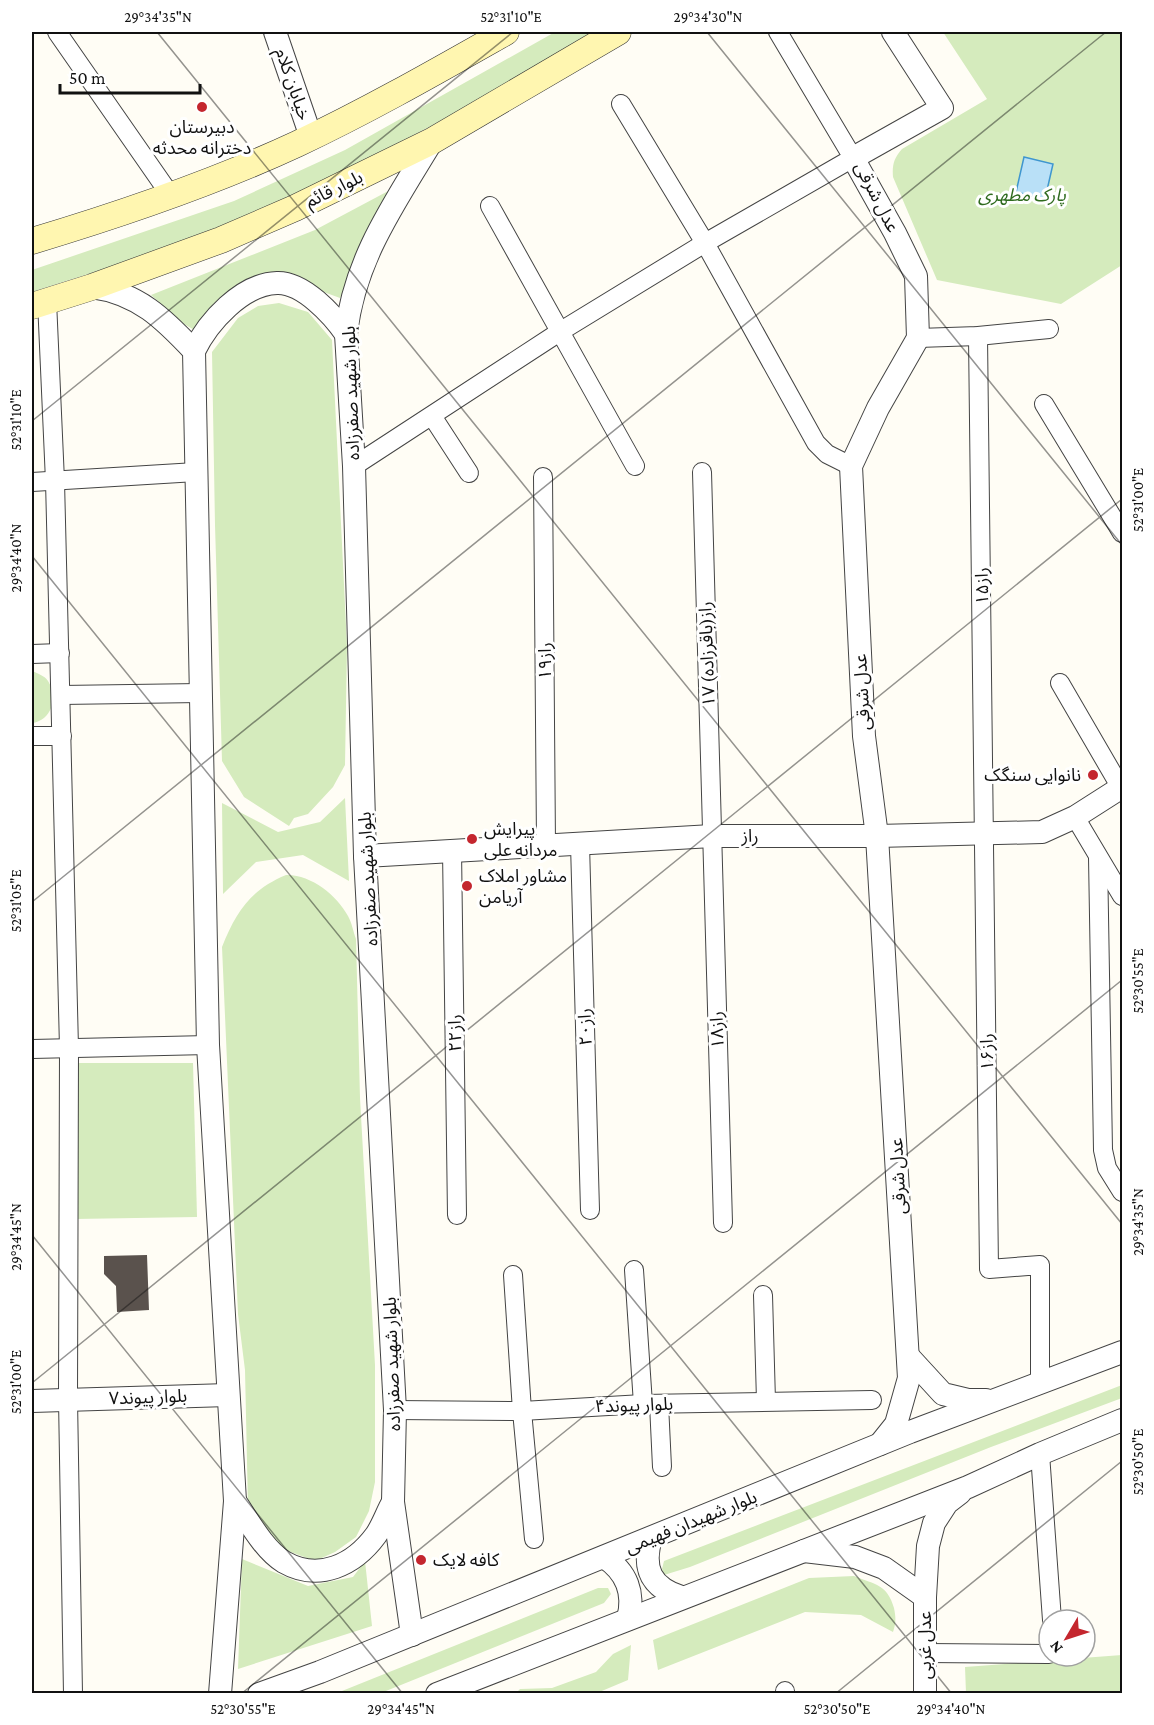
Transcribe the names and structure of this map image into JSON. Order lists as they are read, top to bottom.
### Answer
{
  "streets": {
    "main road": ["بلوار قائم"],
    "street": [
      "خیابان کلام",
      "عدل شرقی",
      "بلوار شهید صفرزاده",
      "راز۱۵",
      "۱۷ راز(باقرزاده)",
      "راز۱۹",
      "راز",
      "راز۲۰",
      "راز۱۸",
      "راز۲۲",
      "راز۱۶",
      "بلوار پیوند۷",
      "بلوار پیوند۴",
      "بلوار شهیدان فهیمی",
      "عدل غربی"
    ]
  },
  "crossings": [
    ["بلوار قائم", "بلوار شهید صفرزاده"],
    ["عدل شرقی", "راز"],
    ["عدل شرقی", "بلوار شهیدان فهیمی"],
    ["بلوار شهید صفرزاده", "راز"],
    ["بلوار شهید صفرزاده", "بلوار پیوند۴"],
    ["بلوار شهید صفرزاده", "بلوار شهیدان فهیمی"],
    ["راز۱۵", "راز"],
    ["راز۱۵", "راز۱۶"],
    ["۱۷ راز(باقرزاده)", "راز"],
    ["۱۷ راز(باقرزاده)", "راز۱۸"],
    ["راز۱۹", "راز"],
    ["راز", "راز۲۰"],
    ["راز", "راز۱۸"],
    ["راز", "راز۲۲"],
    ["راز", "راز۱۶"],
    ["راز۱۶", "بلوار شهیدان فهیمی"]
  ],
  "parks": ["پارک مطهری"],
  "places": [
    "دبیرستان دخترانه محدثه",
    "نانوایی سنگک",
    "پیرایش مردانه علی",
    "مشاور املاک آریامن",
    "کافه لایک"
  ],
  "scale_bar": "50 m",
  "north": "bottom left",
  "coordinates": [
    "29°34'35\"N",
    "52°31'10\"E",
    "29°34'30\"N",
    "52°31'00\"E",
    "29°34'40\"N",
    "52°31'05\"E",
    "52°30'55\"E",
    "29°34'45\"N",
    "52°30'50\"E"
  ]
}
